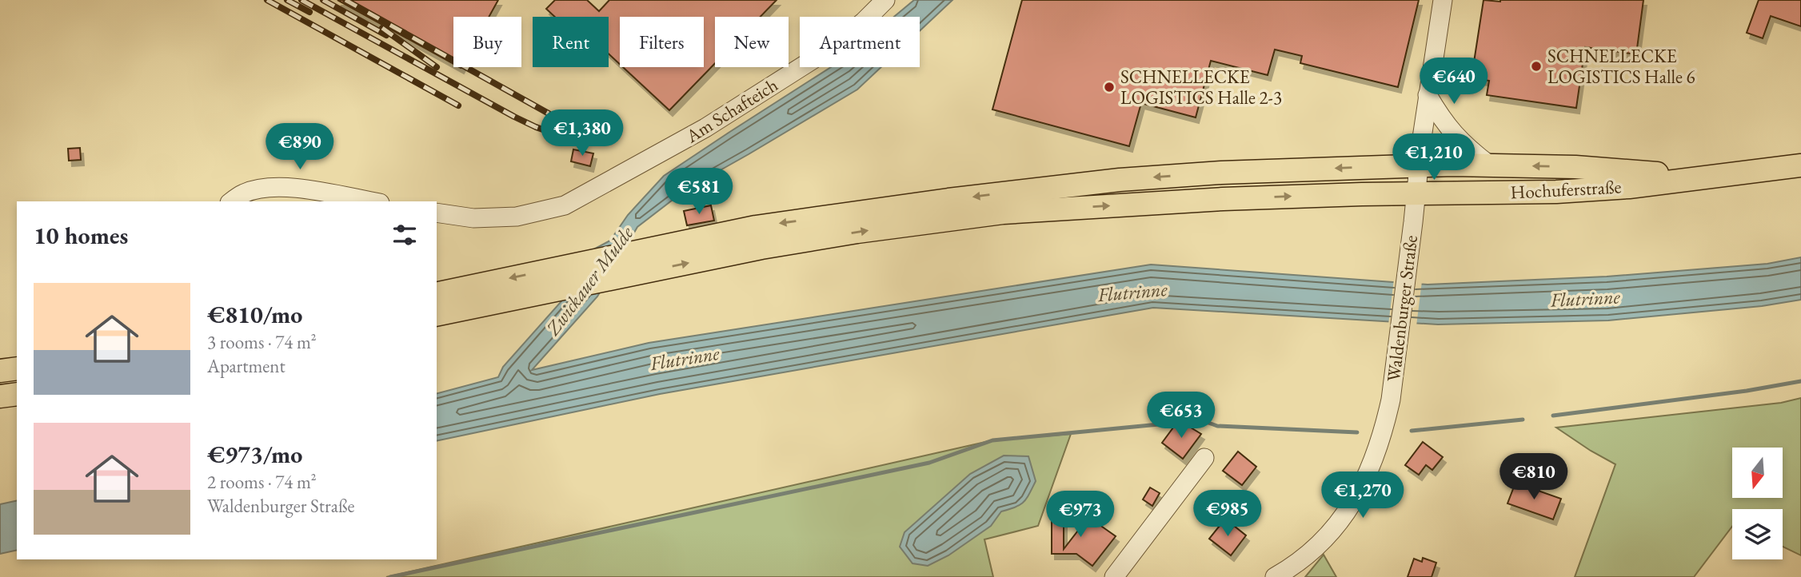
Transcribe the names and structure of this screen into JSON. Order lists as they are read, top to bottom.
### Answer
{
  "streets": {
    "main road": ["Hochuferstraße"],
    "street": ["Am Schafteich", "Waldenburger Straße"]
  },
  "crossings": [
    ["Hochuferstraße", "Waldenburger Straße"]
  ],
  "water": ["Zwickauer Mulde", "Flutrinne"],
  "places": ["SCHNELLECKE LOGISTICS Halle 6", "SCHNELLECKE LOGISTICS Halle 2-3"],
  "north": "bottom",
  "page": {
    "chip": [
      "Buy",
      "Rent",
      "Filters",
      "New",
      "Apartment"
    ],
    "price": [
      "€640",
      "€1,380",
      "€890",
      "€1,210",
      "€581",
      "€653",
      "€810",
      "€1,270",
      "€985",
      "€973"
    ],
    "heading": "10 homes",
    "list": [
      {
        "name": "€810/mo",
        "note": "3 rooms · 74 m² · Apartment"
      },
      {
        "name": "€973/mo",
        "note": "2 rooms · 74 m² · Waldenburger Straße"
      }
    ]
  }
}
